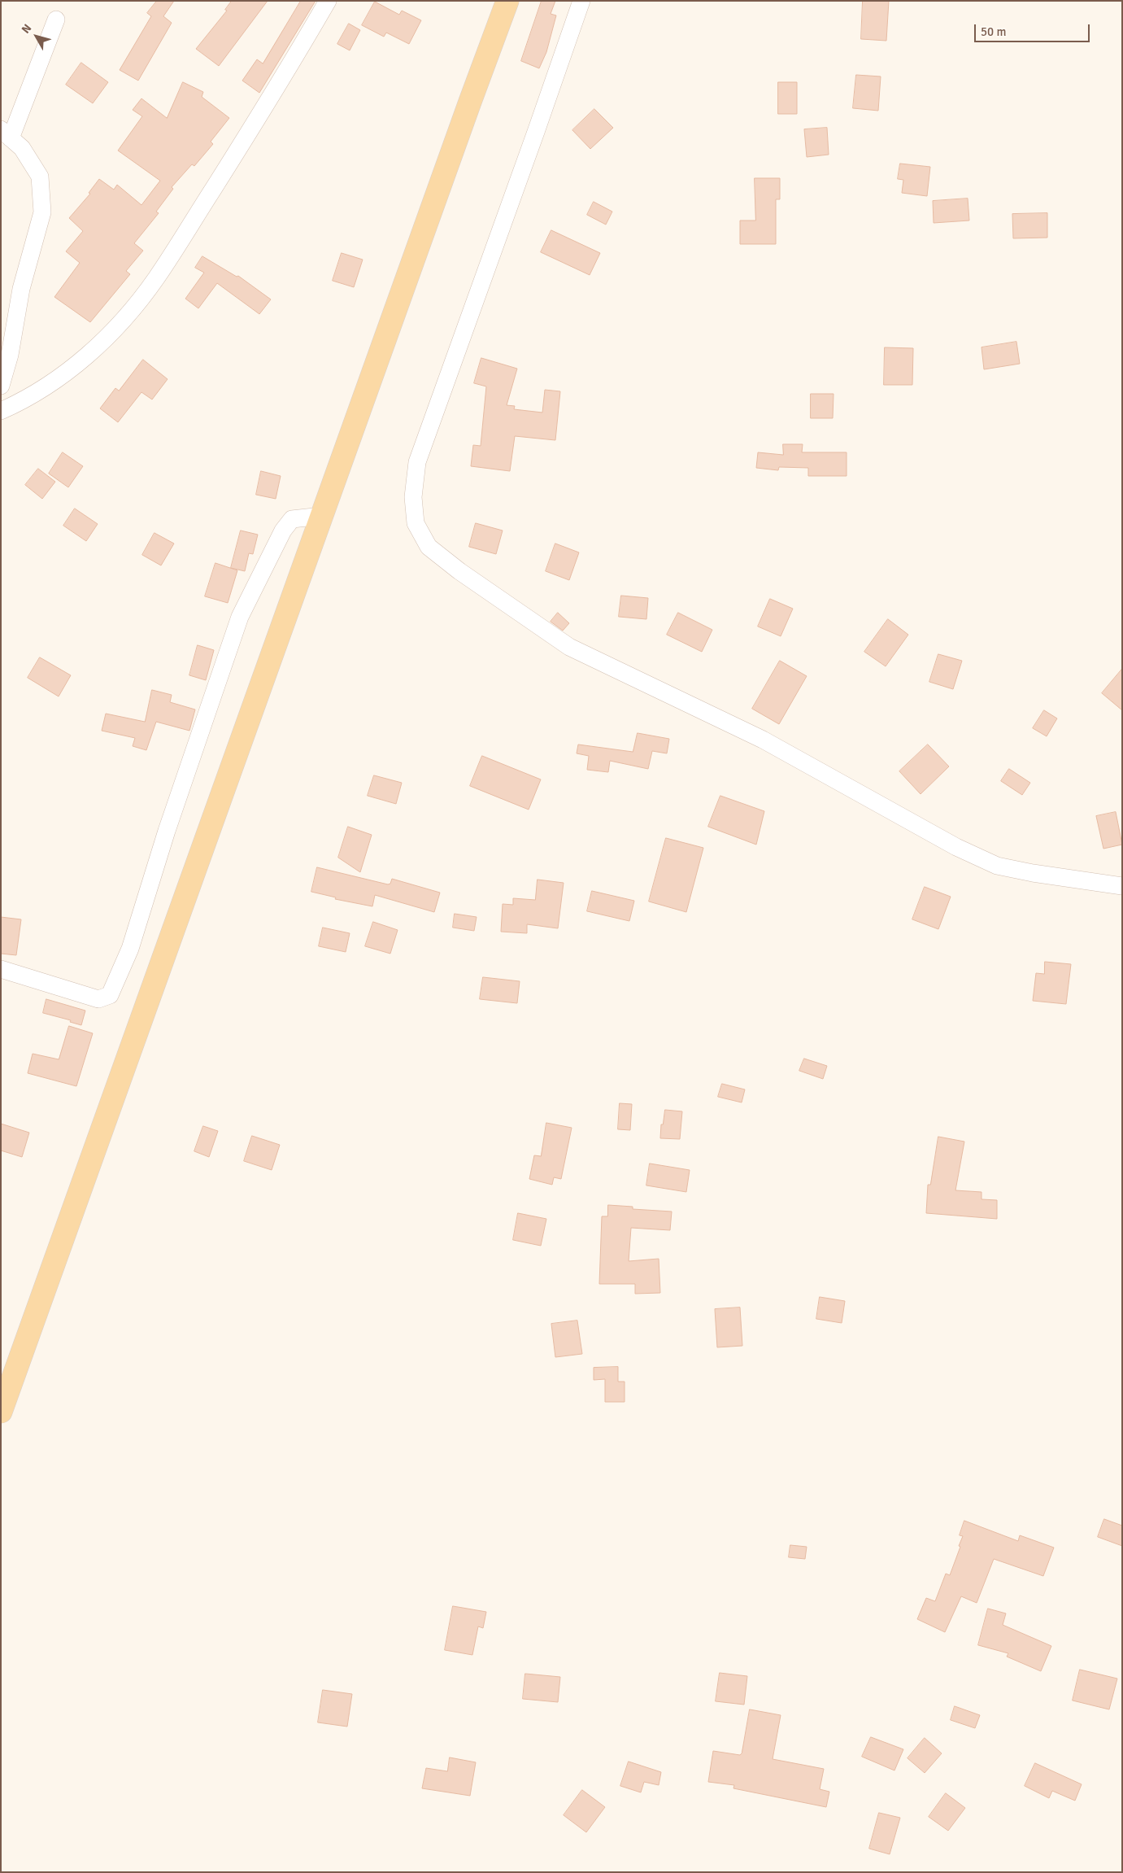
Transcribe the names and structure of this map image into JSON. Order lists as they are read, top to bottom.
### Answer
{
  "scale_bar": "50 m",
  "north": "top left"
}
